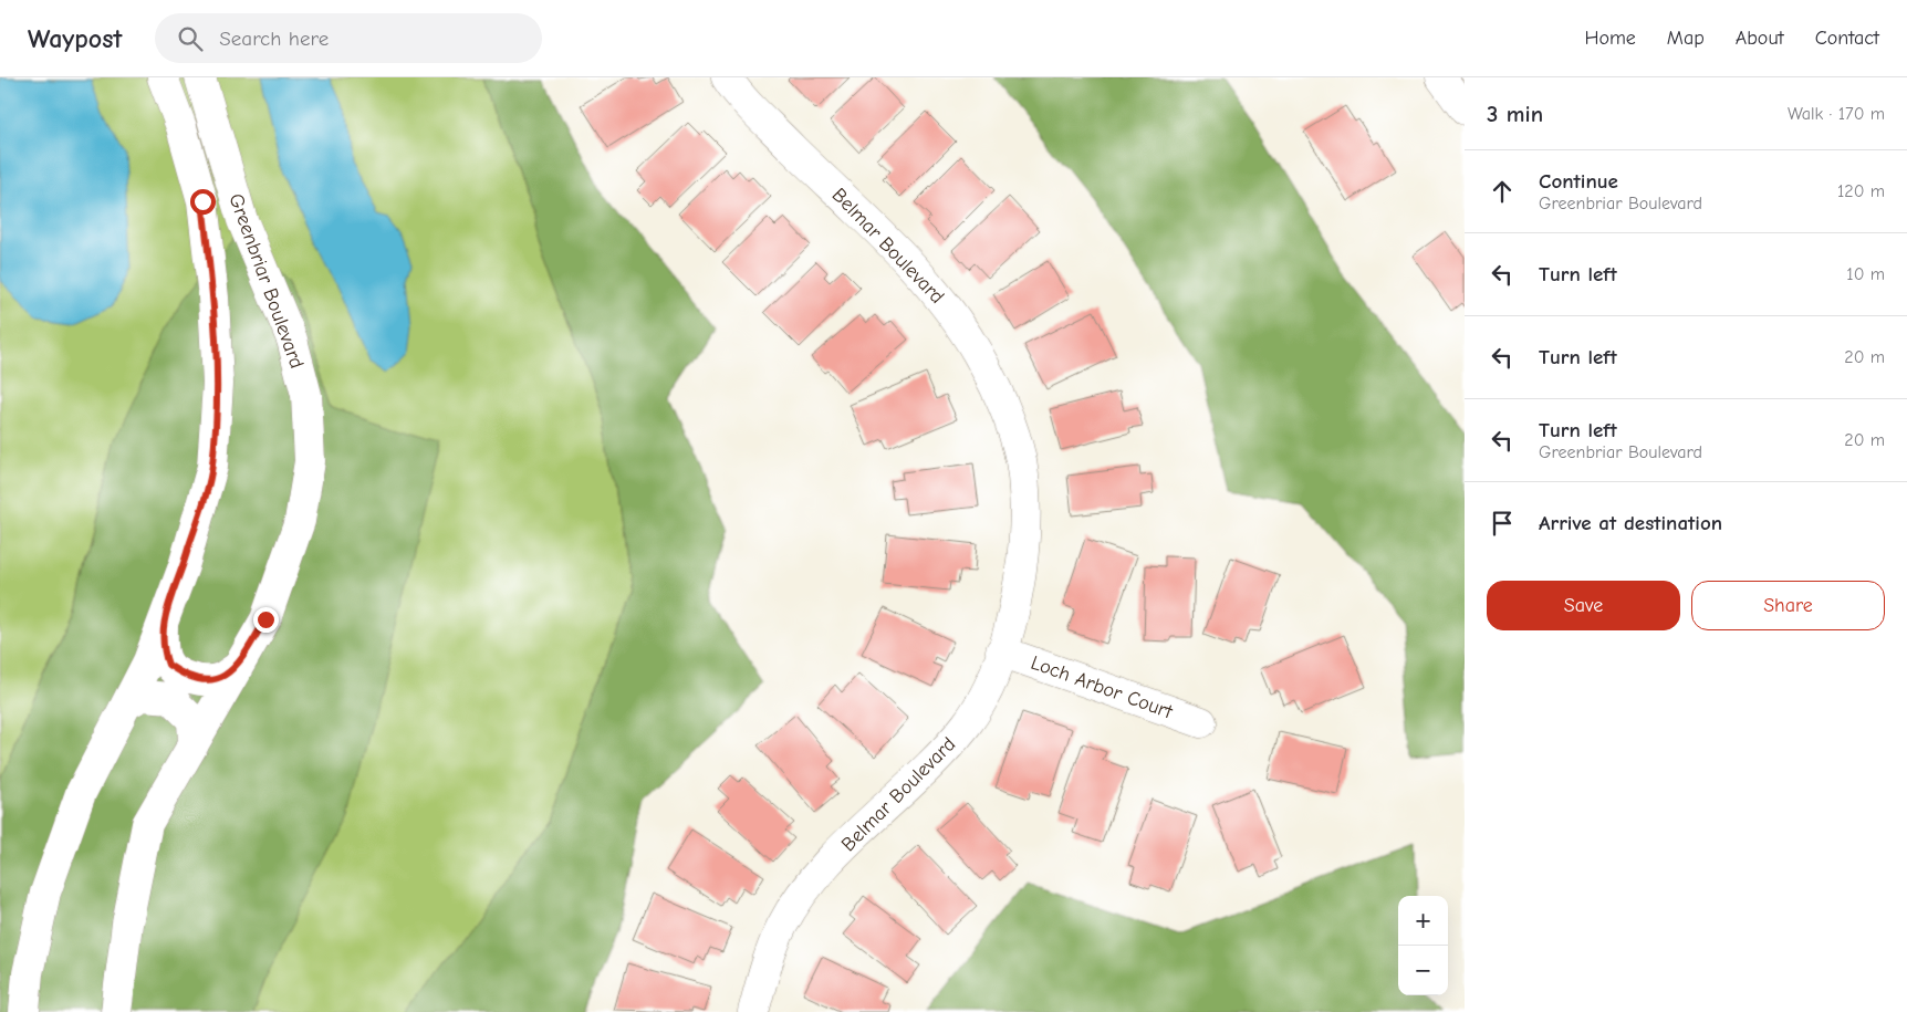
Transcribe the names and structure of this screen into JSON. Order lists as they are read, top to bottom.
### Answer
{
  "streets": {
    "street": ["Belmar Boulevard", "Greenbriar Boulevard", "Loch Arbor Court"]
  },
  "crossings": [
    ["Belmar Boulevard", "Loch Arbor Court"]
  ],
  "page": {
    "header": "Waypost",
    "search": "Search here",
    "nav": [
      "Home",
      "Map",
      "About",
      "Contact"
    ],
    "heading": ["3 min", "Walk · 170 m"],
    "list": [
      ["Continue", "Greenbriar Boulevard", "120 m"],
      ["Turn left", "10 m"],
      ["Turn left", "20 m"],
      ["Turn left", "Greenbriar Boulevard", "20 m"],
      "Arrive at destination"
    ],
    "buttons": ["Save", "Share"],
    "map_buttons": ["+", "−"]
  }
}
